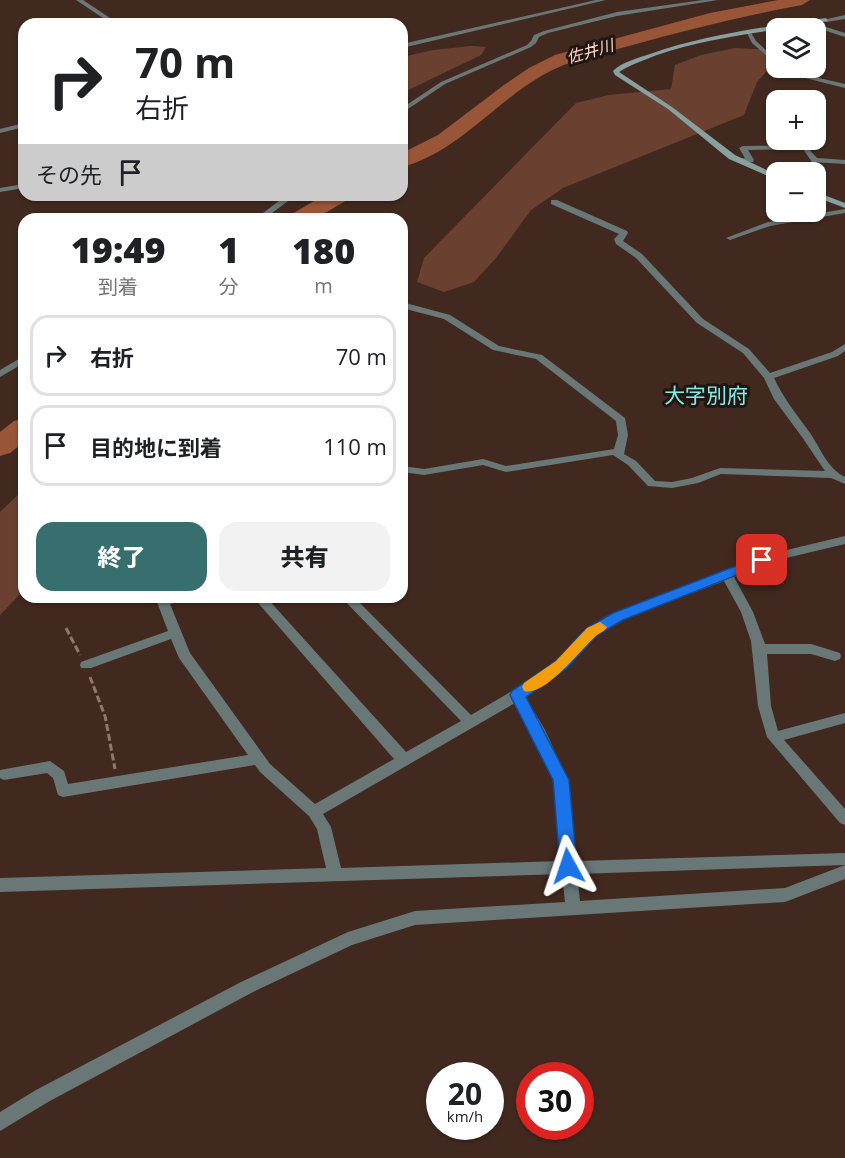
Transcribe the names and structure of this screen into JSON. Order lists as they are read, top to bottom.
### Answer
{
  "districts": ["大字別府"],
  "water": ["佐井川"],
  "page": {
    "map_buttons": ["+", "−"],
    "turn": ["70 m", "右折"],
    "then": "その先",
    "eta": [
      "19:49",
      "到着",
      "1",
      "分",
      "180",
      "m"
    ],
    "list": [
      {
        "name": "右折",
        "value": "70 m"
      },
      {
        "name": "目的地に到着",
        "value": "110 m"
      }
    ],
    "buttons": ["終了", "共有"],
    "speed": "20 km/h",
    "limit": "30"
  }
}
